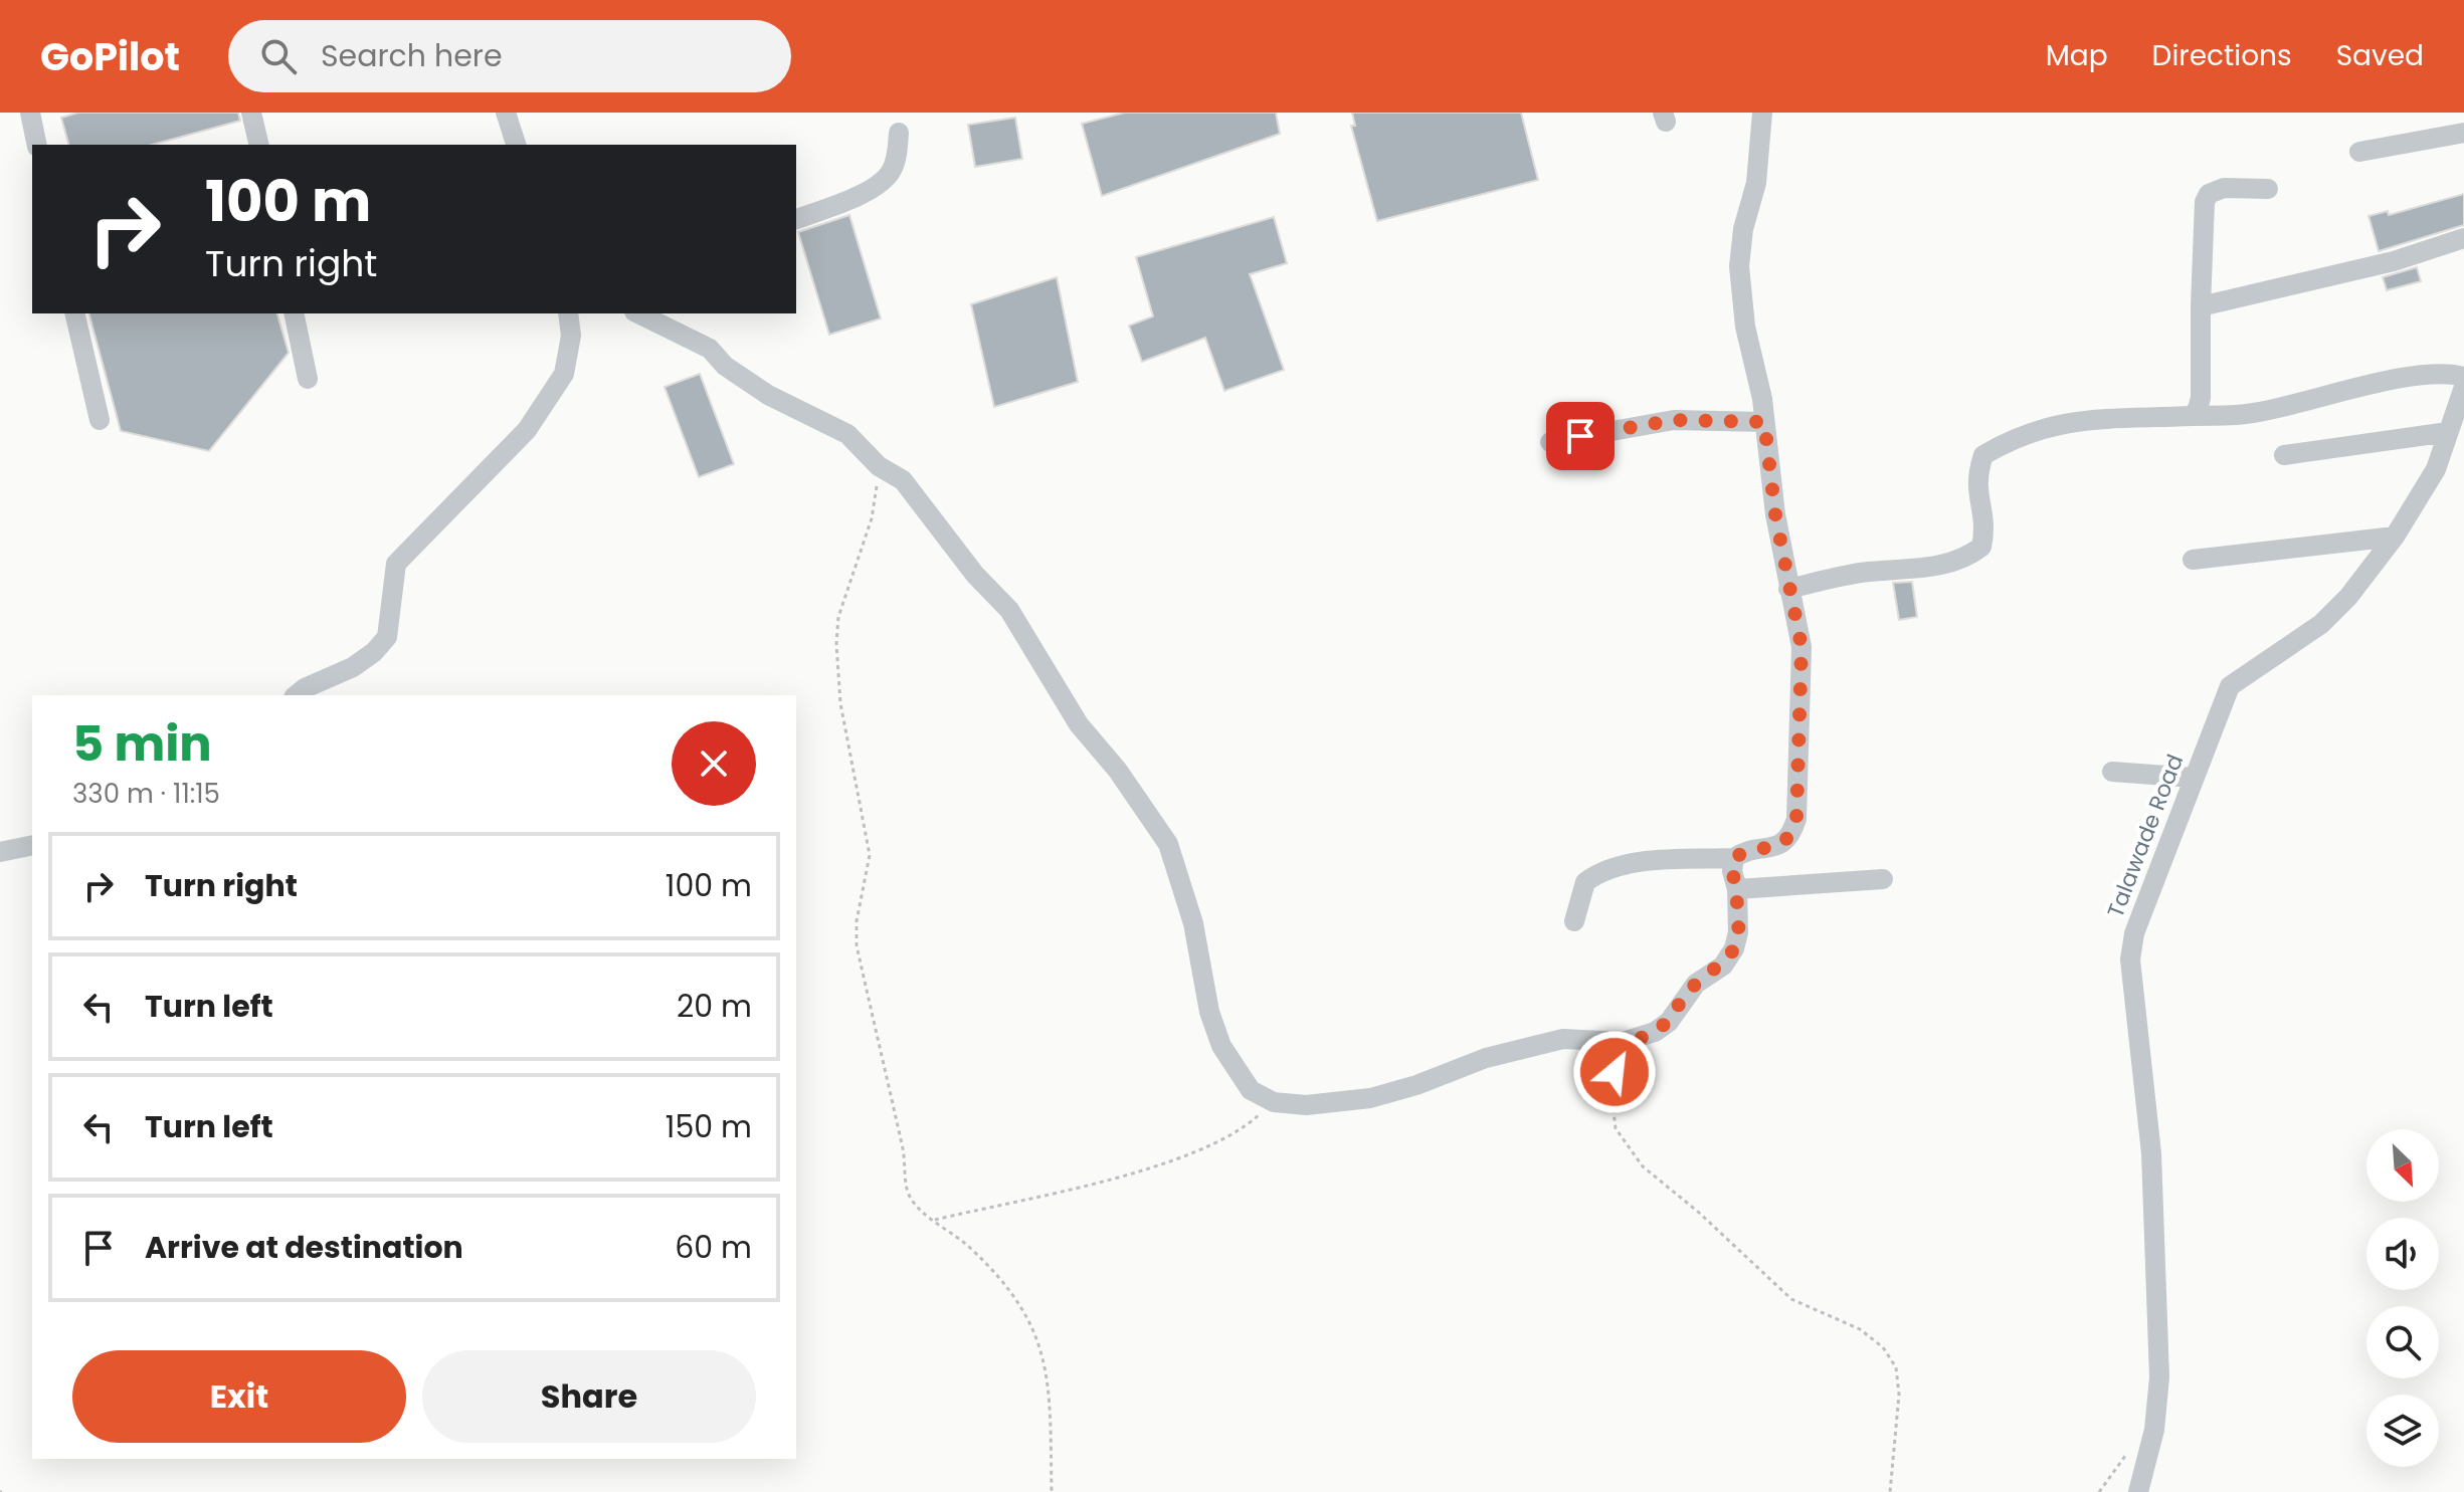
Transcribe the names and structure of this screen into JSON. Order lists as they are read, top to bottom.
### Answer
{
  "streets": {
    "street": ["Talawade Road"]
  },
  "north": "bottom right",
  "page": {
    "header": "GoPilot",
    "search": "Search here",
    "nav": ["Map", "Directions", "Saved"],
    "turn": ["100 m", "Turn right"],
    "heading": ["5 min", "330 m · 11:15"],
    "list": [
      {
        "name": "Turn right",
        "value": "100 m"
      },
      {
        "name": "Turn left",
        "value": "20 m"
      },
      {
        "name": "Turn left",
        "value": "150 m"
      },
      {
        "name": "Arrive at destination",
        "value": "60 m"
      }
    ],
    "buttons": ["Exit", "Share"]
  }
}
